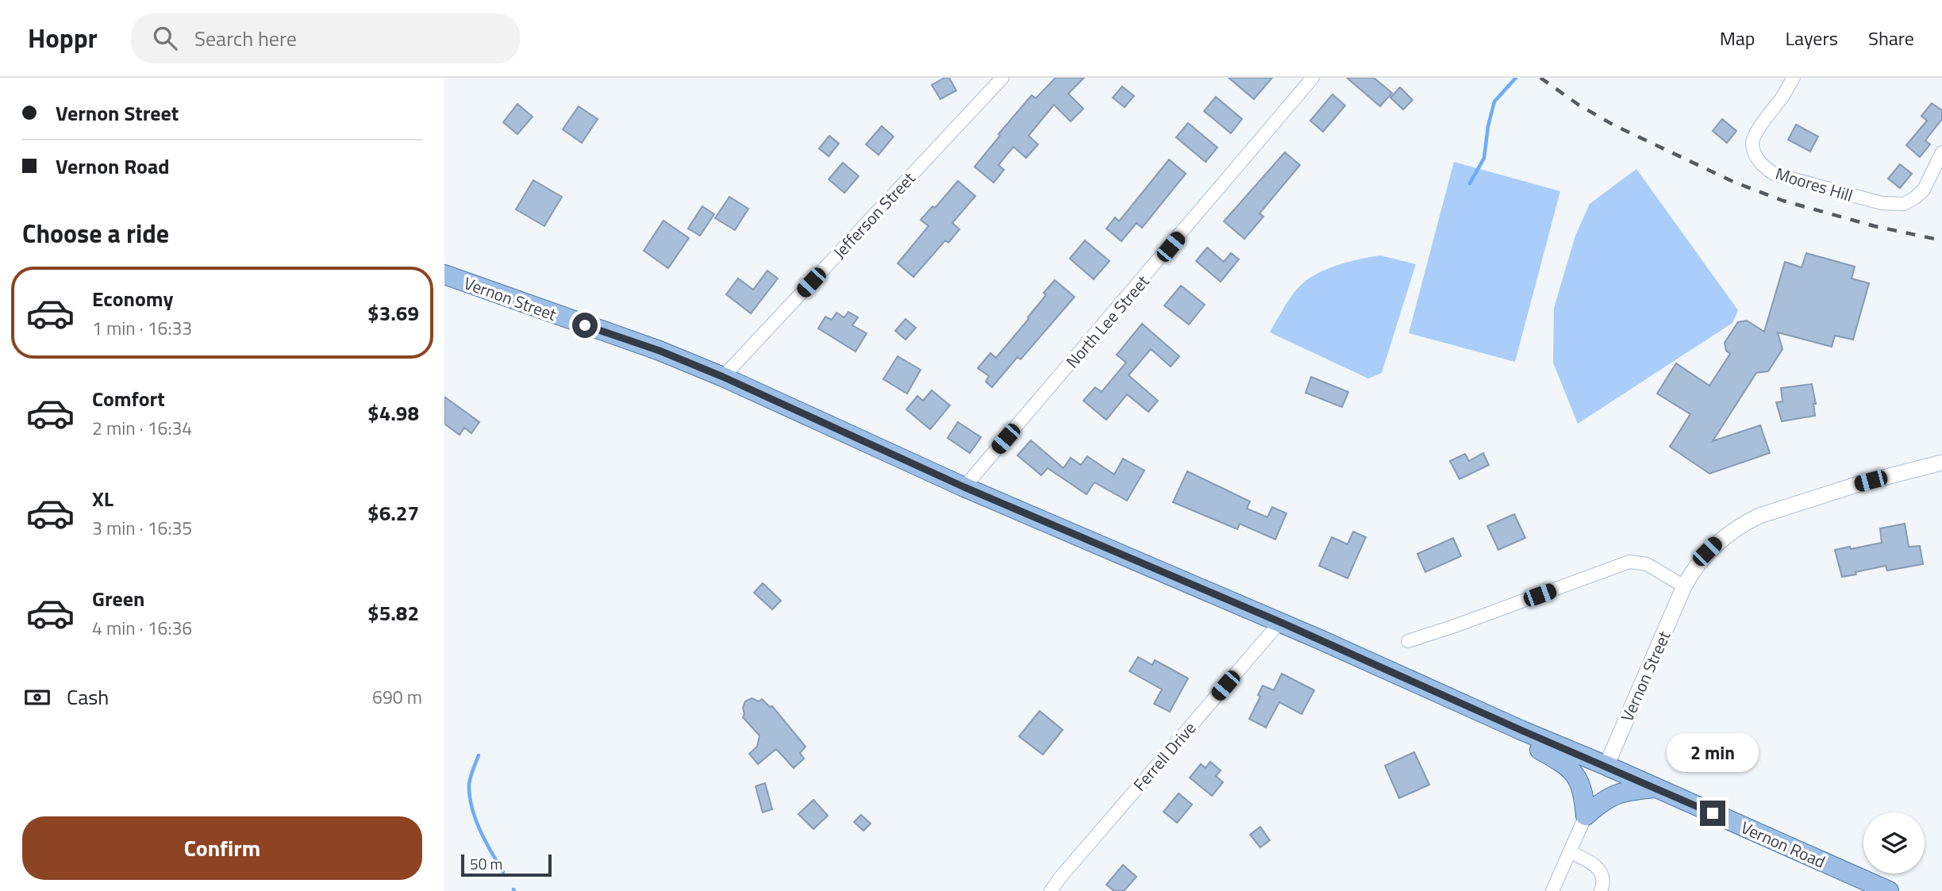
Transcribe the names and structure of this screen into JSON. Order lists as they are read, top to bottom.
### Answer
{
  "streets": {
    "main road": ["Vernon Street", "Vernon Road"],
    "street": [
      "Moores Hill",
      "Jefferson Street",
      "North Lee Street",
      "Ferrell Drive"
    ]
  },
  "crossings": [
    ["Jefferson Street", "Vernon Street"],
    ["Vernon Street", "North Lee Street"],
    ["Vernon Street", "Ferrell Drive"],
    ["Vernon Street", "Vernon Road"]
  ],
  "scale_bar": "50 m",
  "page": {
    "header": "Hoppr",
    "search": "Search here",
    "nav": ["Map", "Layers", "Share"],
    "banner": ["Vernon Street", "Vernon Road"],
    "heading": "Choose a ride",
    "list": [
      {
        "name": "Economy",
        "note": "1 min · 16:33",
        "value": "$3.69"
      },
      {
        "name": "Comfort",
        "note": "2 min · 16:34",
        "value": "$4.98"
      },
      {
        "name": "XL",
        "note": "3 min · 16:35",
        "value": "$6.27"
      },
      {
        "name": "Green",
        "note": "4 min · 16:36",
        "value": "$5.82"
      }
    ],
    "pay": ["Cash", "690 m"],
    "bubble": "2 min",
    "buttons": "Confirm",
    "scale": "50 m"
  }
}
